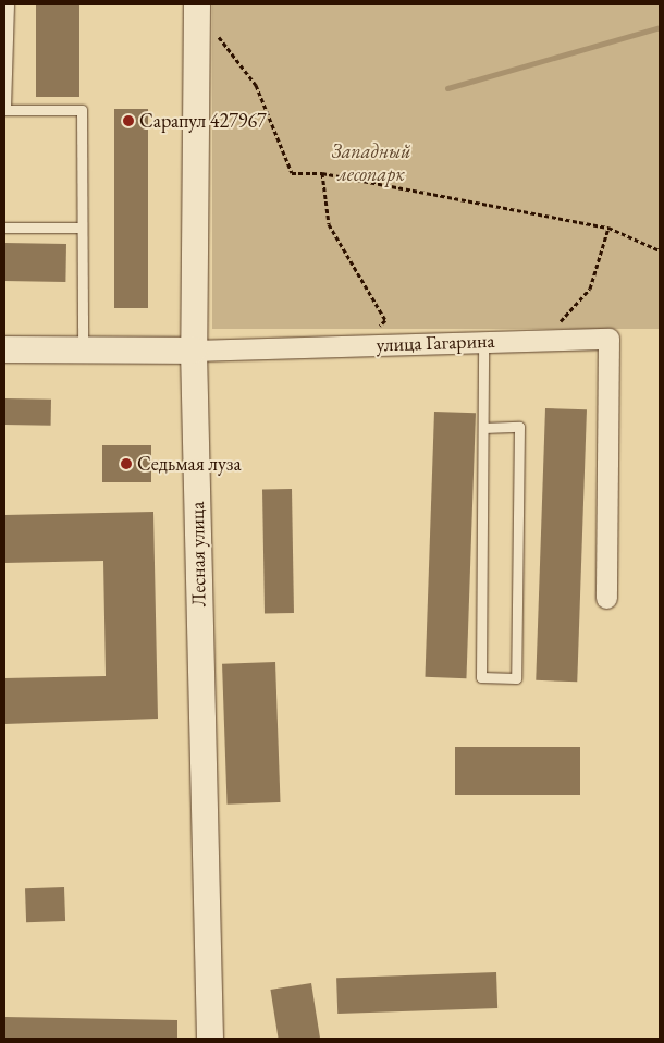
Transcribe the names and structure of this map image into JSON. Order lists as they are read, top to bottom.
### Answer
{
  "streets": {
    "street": ["улица Гагарина", "Лесная улица"]
  },
  "crossings": [
    ["улица Гагарина", "Лесная улица"]
  ],
  "parks": ["Западный лесопарк"],
  "places": ["Сарапул 427967", "Седьмая луза"]
}
